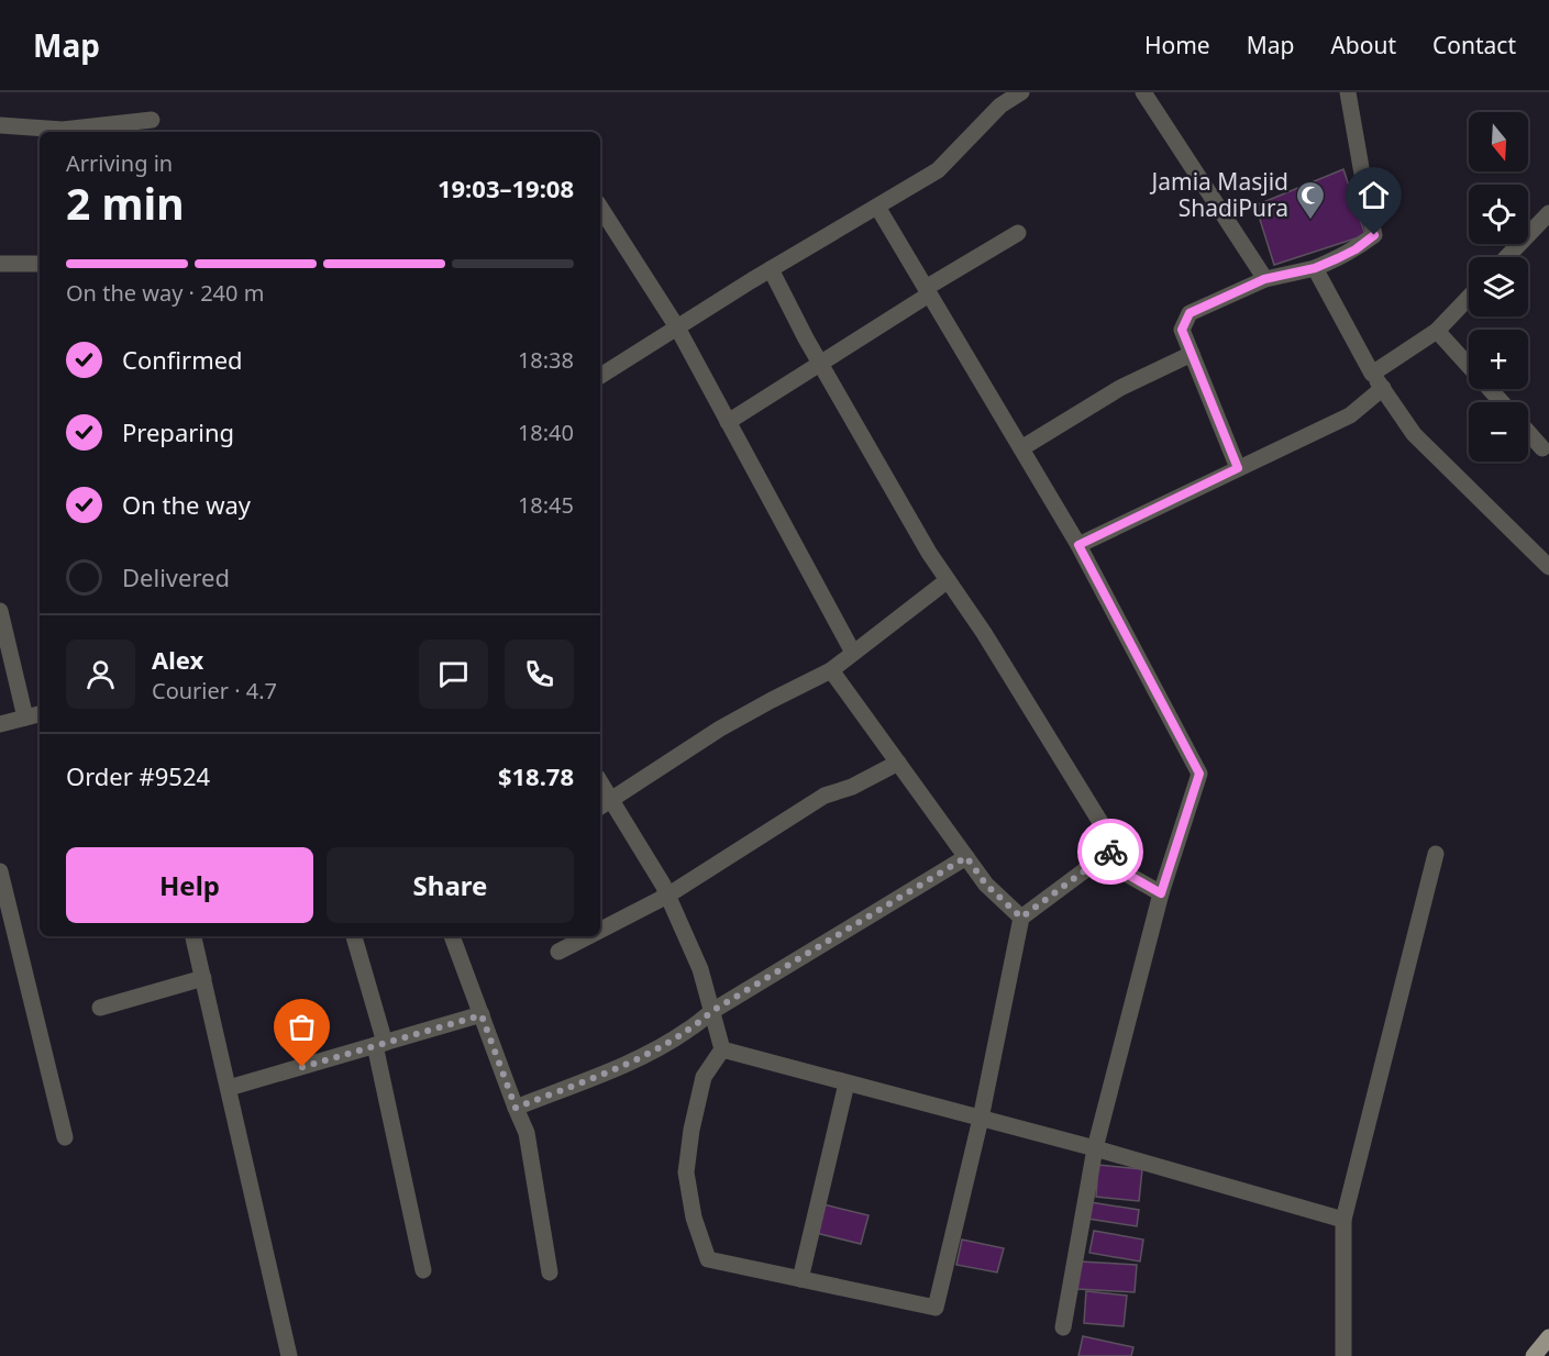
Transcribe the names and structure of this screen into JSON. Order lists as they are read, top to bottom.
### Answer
{
  "places": {
    "mosque": ["Jamia Masjid ShadiPura"]
  },
  "north": "bottom",
  "page": {
    "header": "Map",
    "nav": [
      "Home",
      "Map",
      "About",
      "Contact"
    ],
    "map_buttons": ["+", "−"],
    "heading": ["2 min", "Arriving in", "19:03–19:08"],
    "panel": [
      "Alex",
      "Courier · 4.7",
      "Order #9524",
      "$18.78"
    ],
    "bar": "On the way · 240 m",
    "list": [
      ["Confirmed", "18:38"],
      ["Preparing", "18:40"],
      ["On the way", "18:45"],
      "Delivered"
    ],
    "buttons": ["Help", "Share"]
  }
}
